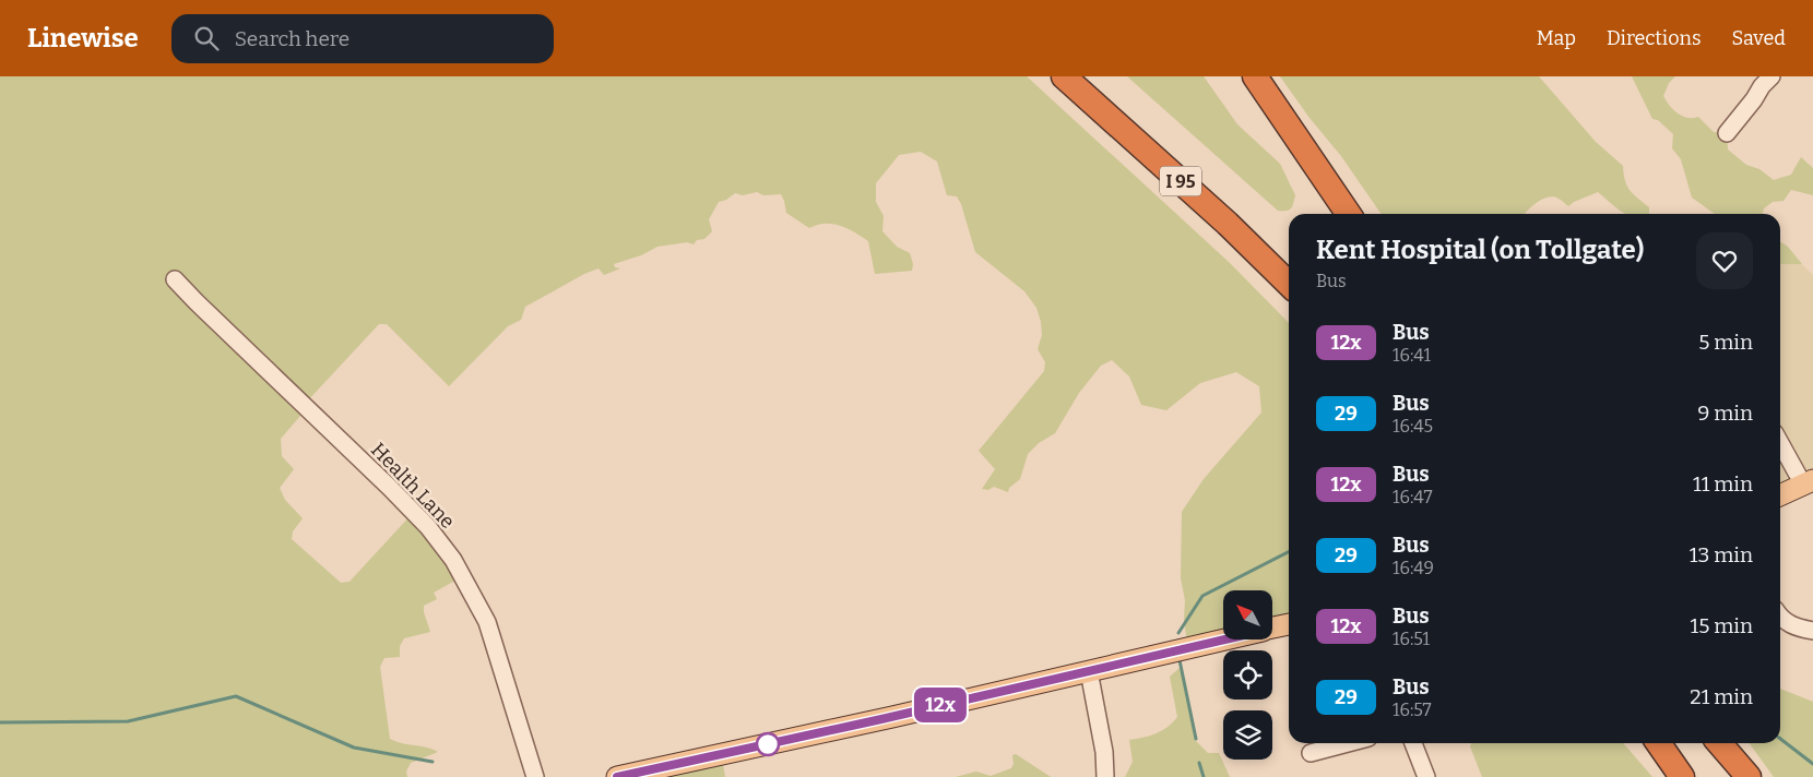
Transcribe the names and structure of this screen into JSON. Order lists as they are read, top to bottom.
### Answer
{
  "streets": {
    "highway": ["I 95"],
    "street": ["Health Lane"]
  },
  "lines": ["bus line 12x"],
  "north": "top left",
  "page": {
    "header": "Linewise",
    "search": "Search here",
    "nav": ["Map", "Directions", "Saved"],
    "on_map": "12x",
    "heading": ["Kent Hospital (on Tollgate)", "Bus"],
    "list": [
      {
        "mark": "12x",
        "name": "Bus",
        "note": "16:41",
        "value": "5 min"
      },
      {
        "mark": "29",
        "name": "Bus",
        "note": "16:45",
        "value": "9 min"
      },
      {
        "mark": "12x",
        "name": "Bus",
        "note": "16:47",
        "value": "11 min"
      },
      {
        "mark": "29",
        "name": "Bus",
        "note": "16:49",
        "value": "13 min"
      },
      {
        "mark": "12x",
        "name": "Bus",
        "note": "16:51",
        "value": "15 min"
      },
      {
        "mark": "29",
        "name": "Bus",
        "note": "16:57",
        "value": "21 min"
      }
    ]
  }
}
